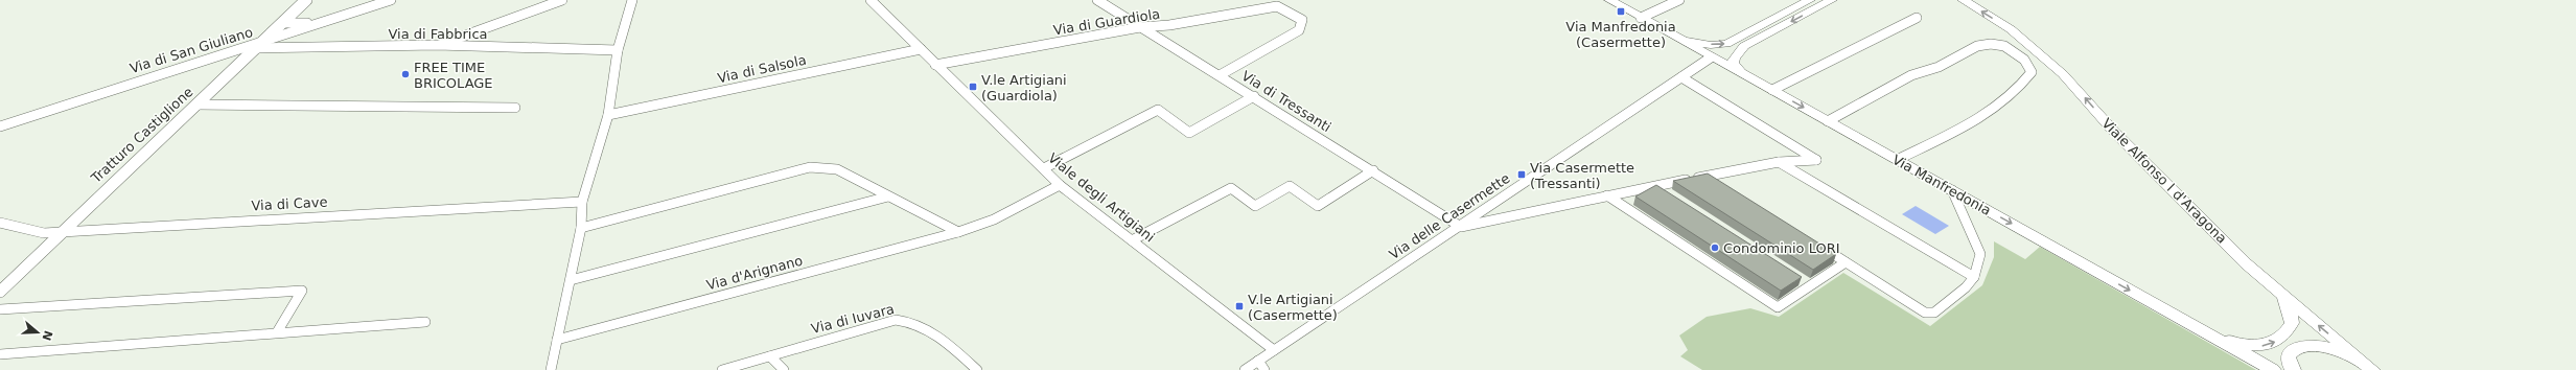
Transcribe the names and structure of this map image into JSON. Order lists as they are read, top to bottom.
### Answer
{
  "streets": {
    "main road": ["Viale Alfonso I d'Aragona", "Via Manfredonia"],
    "street": [
      "Via di Guardiola",
      "Via di Fabbrica",
      "Via di San Giuliano",
      "Via di Salsola",
      "Via di Tressanti",
      "Tratturo Castiglione",
      "Viale degli Artigiani",
      "Via di Cave",
      "Via delle Casermette",
      "Via d'Arignano",
      "Via di Iuvara"
    ]
  },
  "crossings": [
    ["Via di Guardiola", "Via di Tressanti"],
    ["Via di Guardiola", "Viale degli Artigiani"],
    ["Via di Fabbrica", "Via di San Giuliano"],
    ["Via di Fabbrica", "Tratturo Castiglione"],
    ["Via di San Giuliano", "Tratturo Castiglione"],
    ["Via di Salsola", "Viale degli Artigiani"],
    ["Via di Tressanti", "Via delle Casermette"],
    ["Tratturo Castiglione", "Via di Cave"],
    ["Via Manfredonia", "Via delle Casermette"],
    ["Viale degli Artigiani", "Via delle Casermette"],
    ["Viale degli Artigiani", "Via d'Arignano"]
  ],
  "one_way": ["Viale Alfonso I d'Aragona", "Via Manfredonia"],
  "places": {
    "transit": [
      "Via Manfredonia (Casermette)",
      "V.le Artigiani (Guardiola)",
      "Via Casermette (Tressanti)",
      "V.le Artigiani (Casermette)"
    ],
    "other": ["FREE TIME BRICOLAGE", "Condominio LORI"]
  },
  "north": "right"
}
